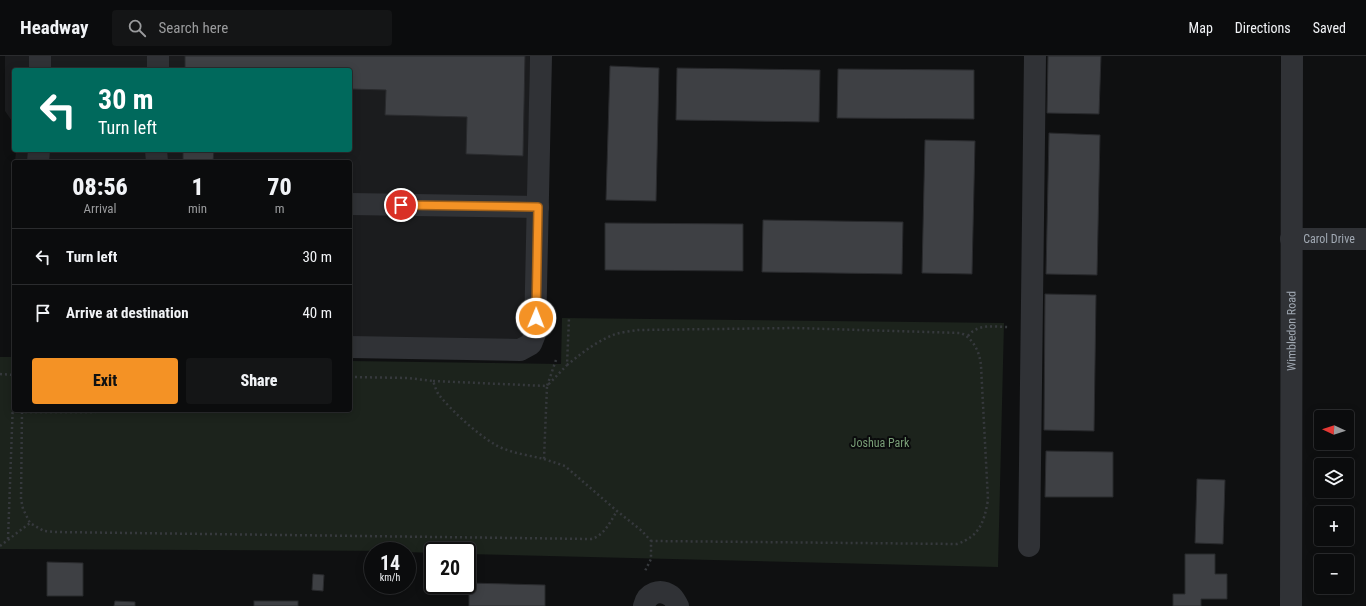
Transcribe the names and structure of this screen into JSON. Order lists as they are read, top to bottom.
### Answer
{
  "streets": {
    "street": ["Carol Drive", "Wimbledon Road"]
  },
  "crossings": [
    ["Carol Drive", "Wimbledon Road"]
  ],
  "parks": ["Joshua Park"],
  "north": "left",
  "page": {
    "header": "Headway",
    "search": "Search here",
    "nav": ["Map", "Directions", "Saved"],
    "turn": ["30 m", "Turn left"],
    "eta": [
      "08:56",
      "Arrival",
      "1",
      "min",
      "70",
      "m"
    ],
    "list": [
      {
        "name": "Turn left",
        "value": "30 m"
      },
      {
        "name": "Arrive at destination",
        "value": "40 m"
      }
    ],
    "buttons": ["Exit", "Share"],
    "map_buttons": ["+", "−"],
    "speed": "14 km/h",
    "limit": "20"
  }
}
